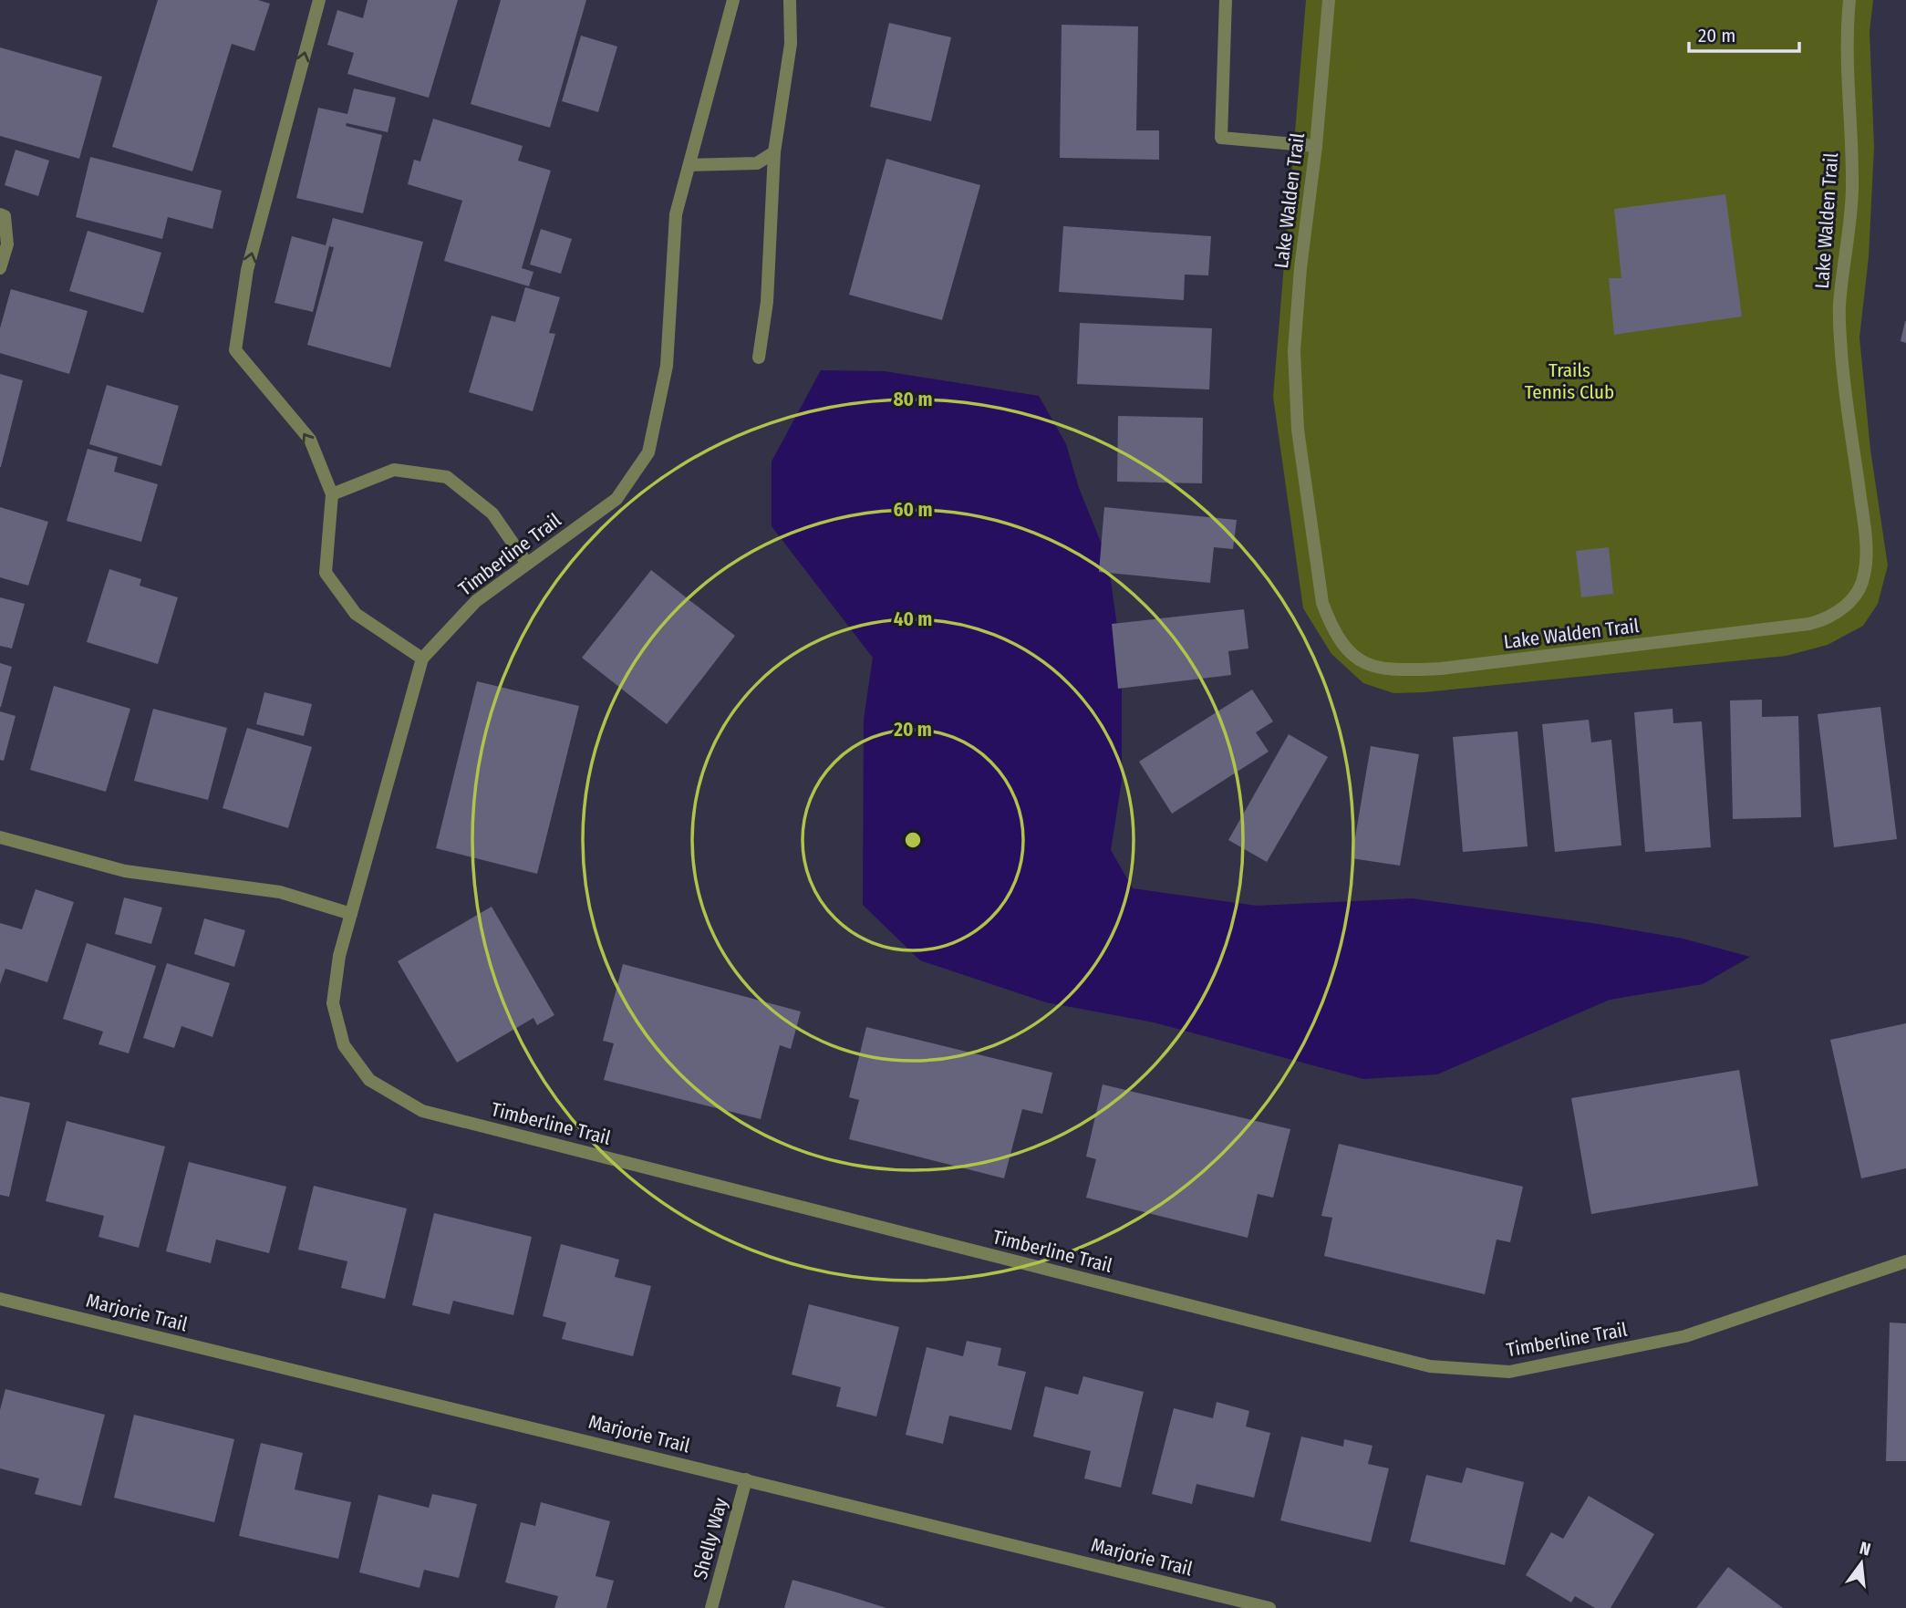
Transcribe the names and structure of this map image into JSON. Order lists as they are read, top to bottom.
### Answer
{
  "streets": {
    "street": [
      "Lake Walden Trail",
      "Timberline Trail",
      "Marjorie Trail",
      "Shelly Way"
    ]
  },
  "crossings": [
    ["Marjorie Trail", "Shelly Way"]
  ],
  "parks": ["Trails Tennis Club"],
  "scale_bar": "20 m",
  "north": "top",
  "rings": [
    "80 m",
    "60 m",
    "40 m",
    "20 m"
  ]
}
